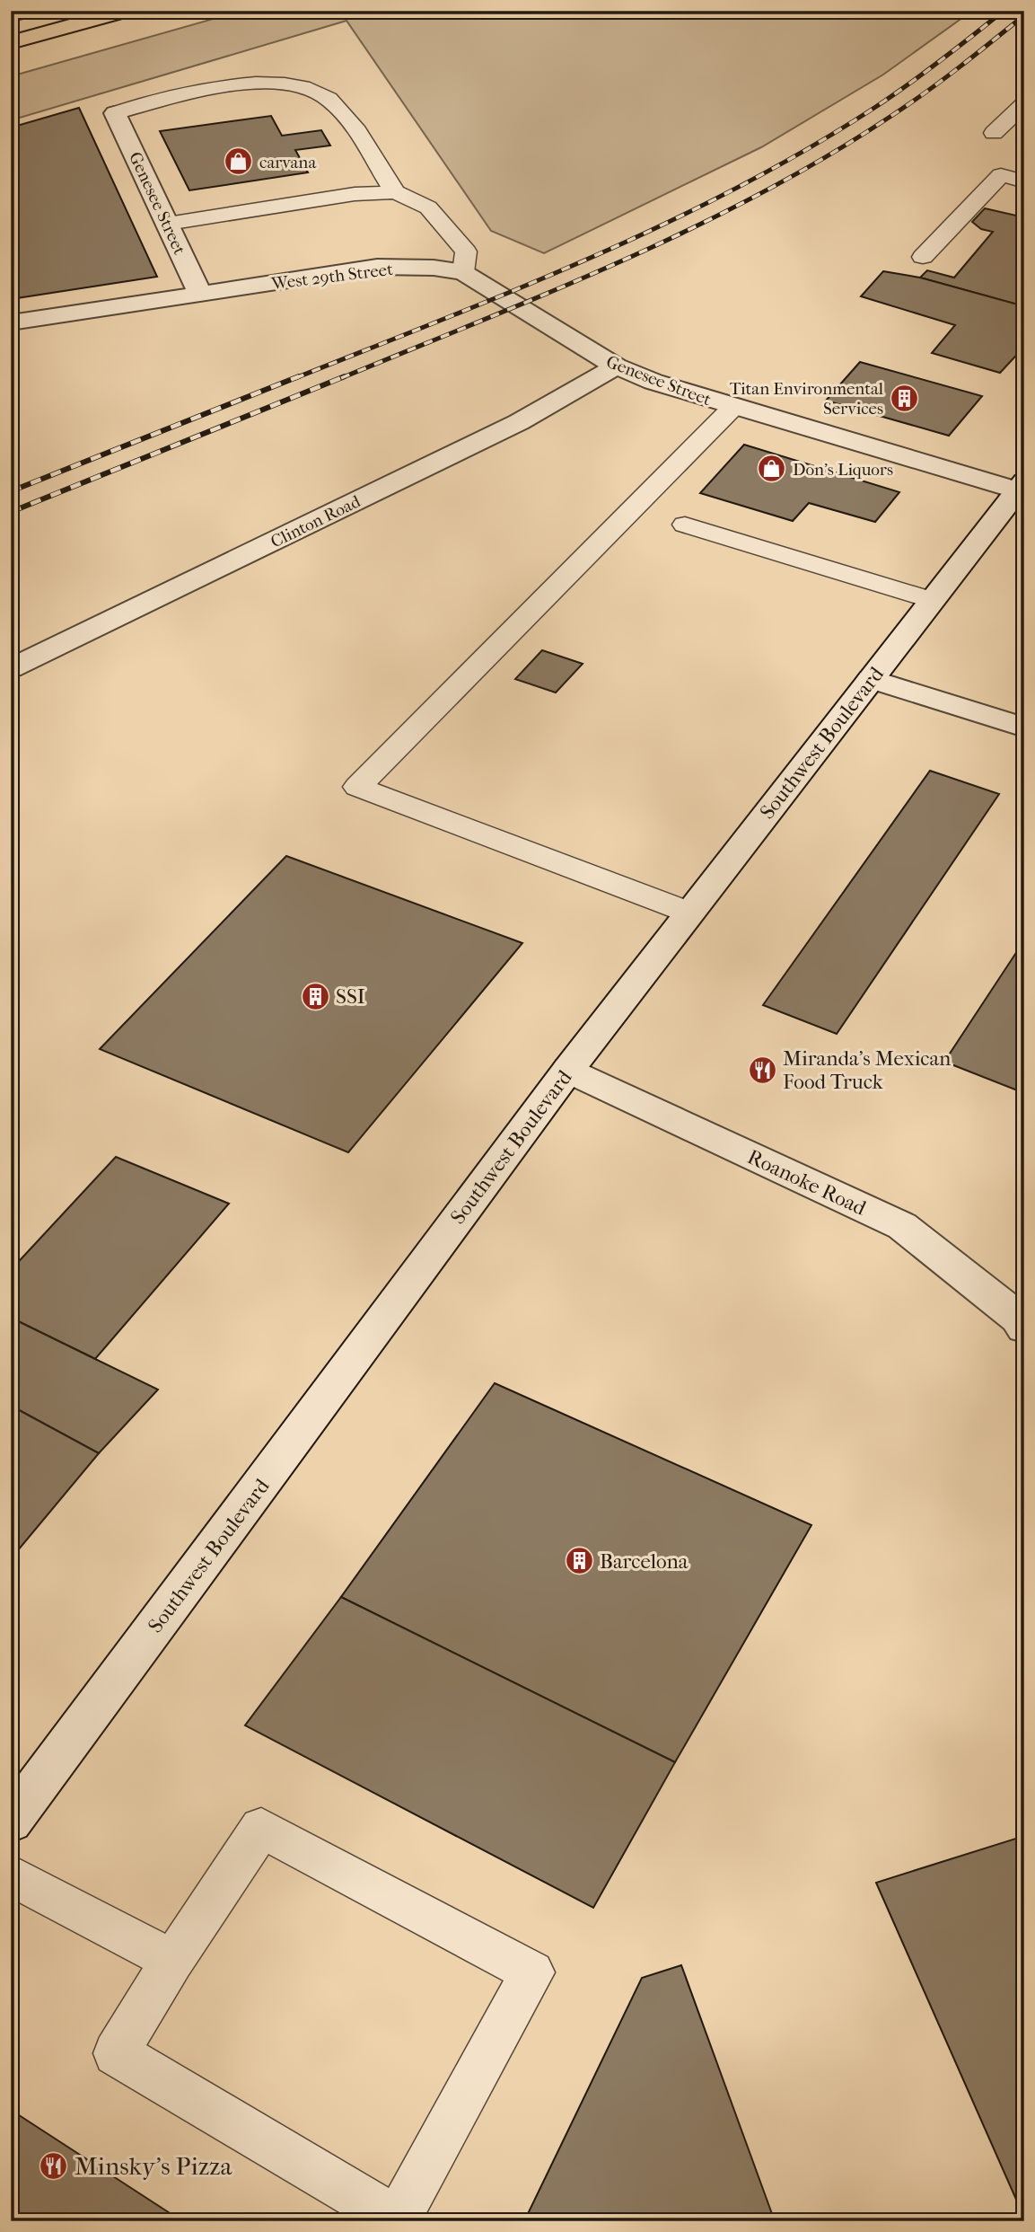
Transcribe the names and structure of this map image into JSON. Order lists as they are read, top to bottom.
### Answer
{
  "streets": {
    "street": [
      "Genesee Street",
      "West 29th Street",
      "Clinton Road",
      "Southwest Boulevard",
      "Roanoke Road"
    ]
  },
  "crossings": [
    ["Genesee Street", "West 29th Street"],
    ["Genesee Street", "Clinton Road"],
    ["Genesee Street", "Southwest Boulevard"],
    ["Southwest Boulevard", "Roanoke Road"]
  ],
  "places": {
    "shop": ["carvana", "Don's Liquors"],
    "building": ["Titan Environmental Services", "SSI", "Barcelona"],
    "restaurant": ["Miranda's Mexican Food Truck", "Minsky's Pizza"]
  }
}
